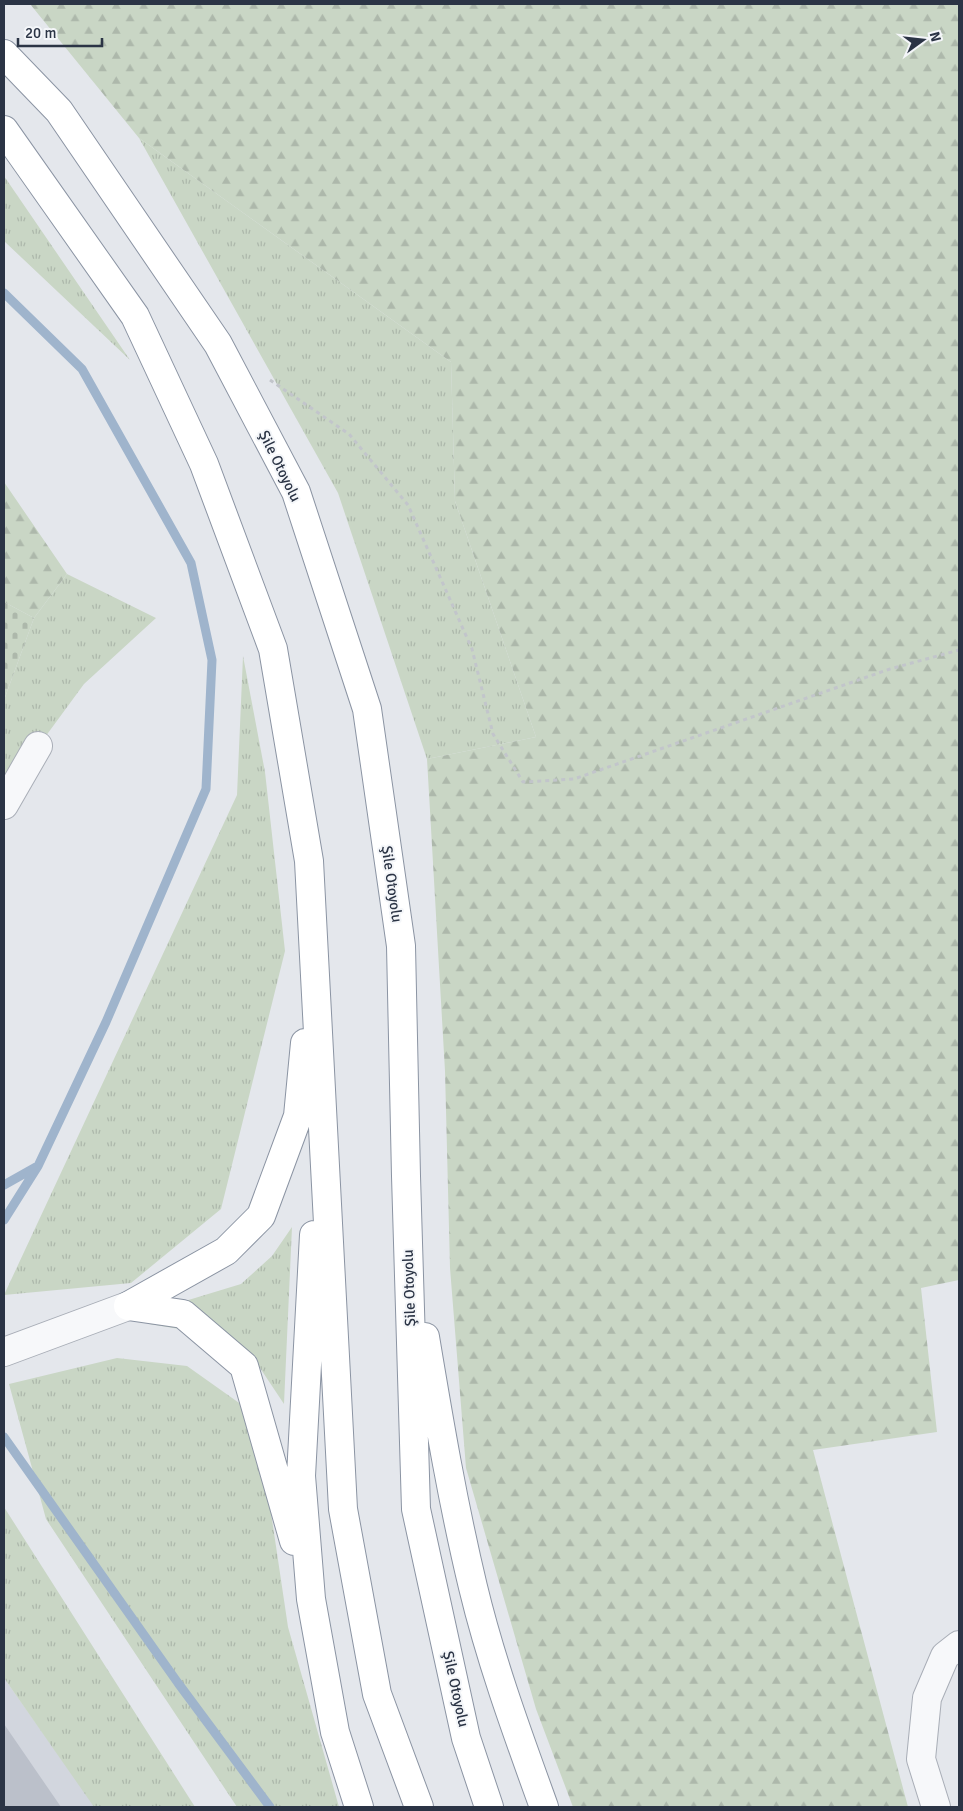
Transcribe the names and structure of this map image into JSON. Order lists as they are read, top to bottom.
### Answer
{
  "streets": {
    "highway": ["Şile Otoyolu"]
  },
  "scale_bar": "20 m",
  "north": "right"
}
